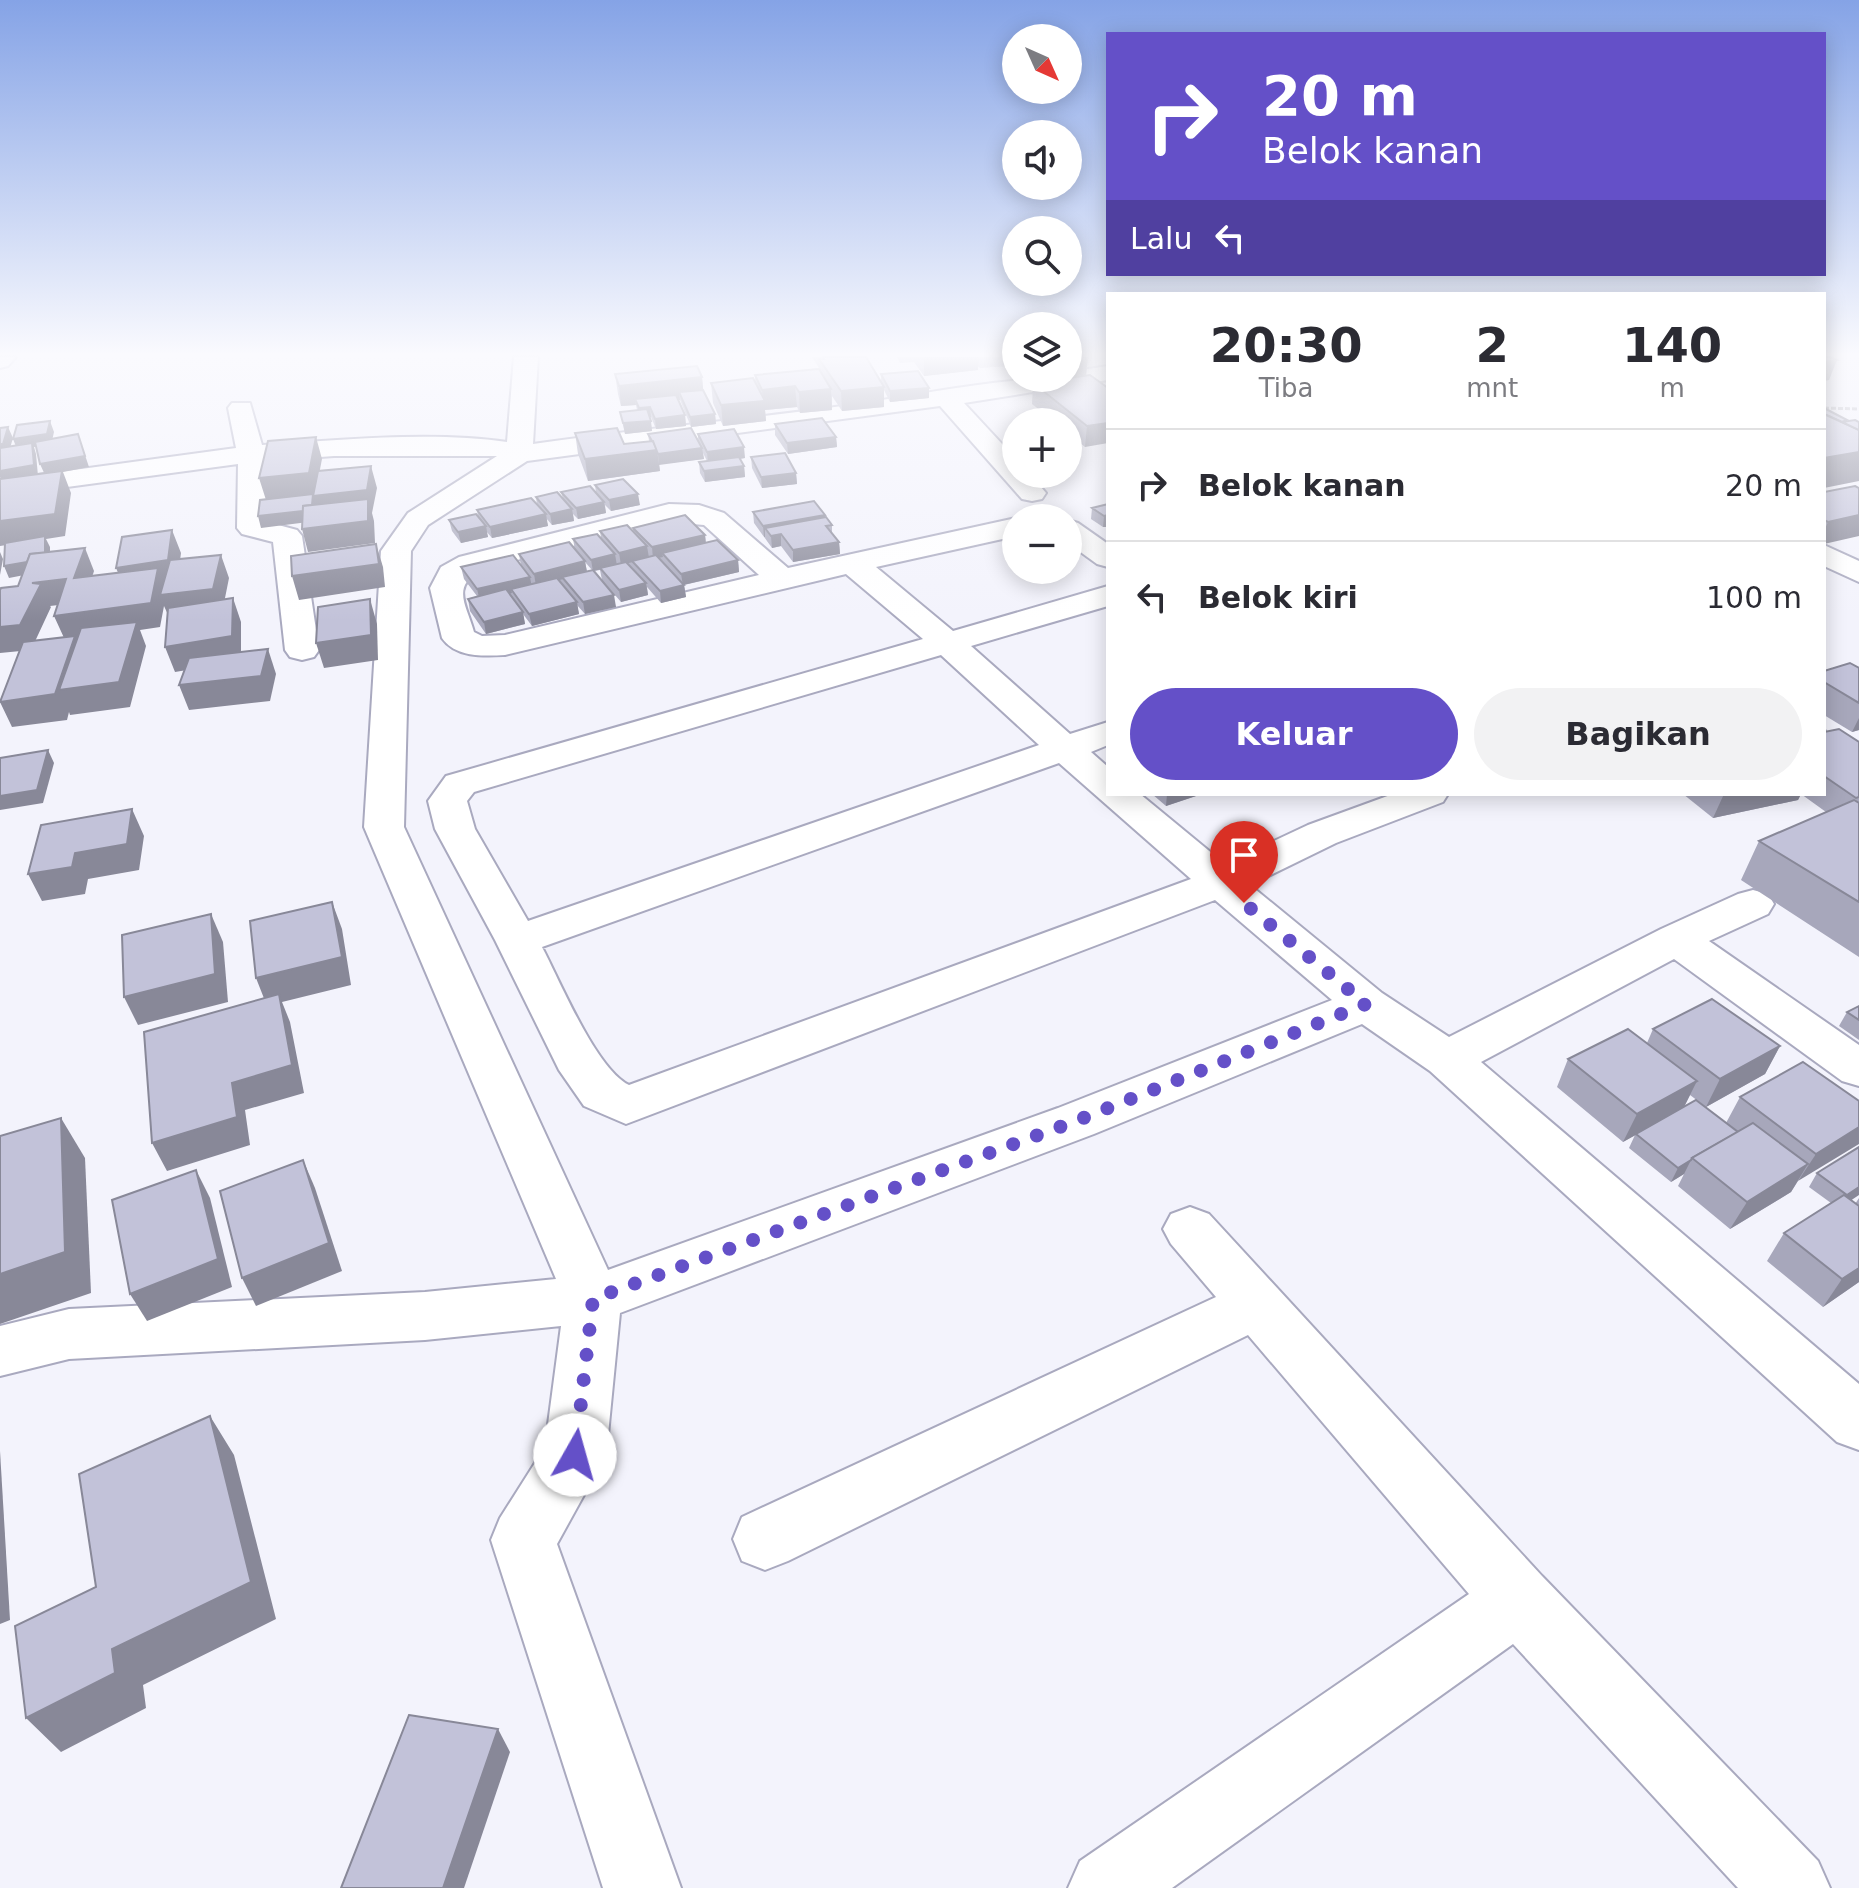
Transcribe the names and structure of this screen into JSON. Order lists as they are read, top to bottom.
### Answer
{
  "north": "bottom right",
  "page": {
    "map_buttons": ["+", "−"],
    "turn": ["20 m", "Belok kanan"],
    "then": "Lalu",
    "eta": [
      "20:30",
      "Tiba",
      "2",
      "mnt",
      "140",
      "m"
    ],
    "list": [
      {
        "name": "Belok kanan",
        "value": "20 m"
      },
      {
        "name": "Belok kiri",
        "value": "100 m"
      }
    ],
    "buttons": ["Keluar", "Bagikan"]
  }
}
